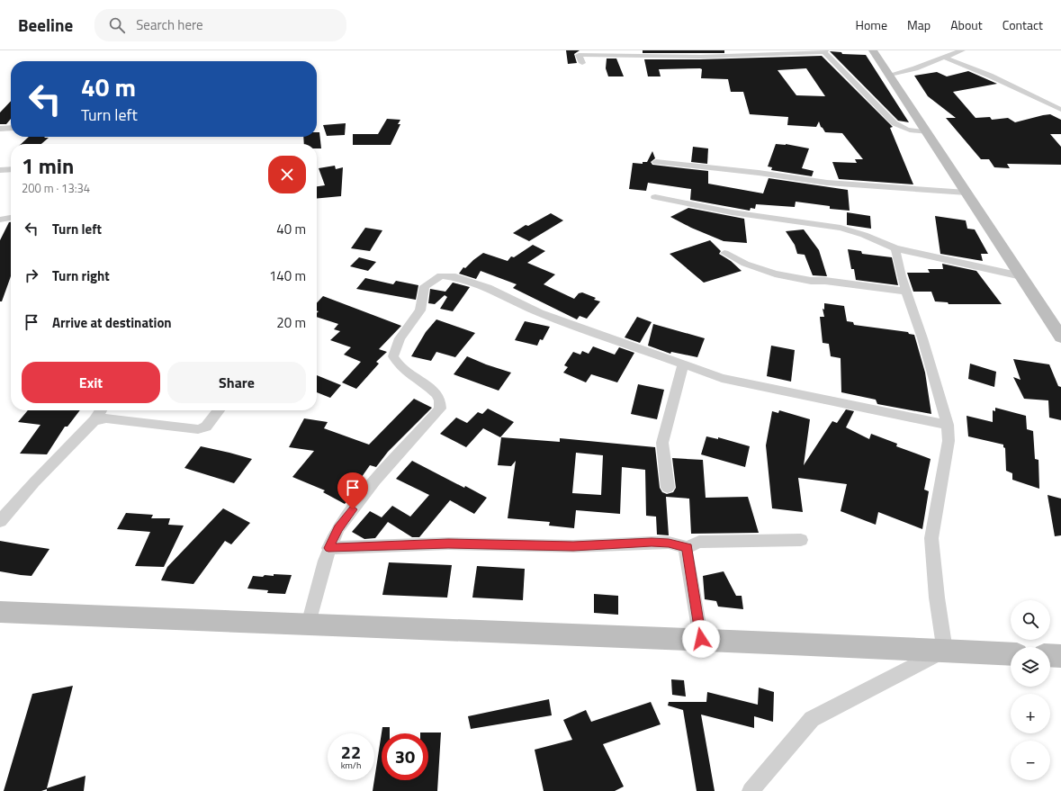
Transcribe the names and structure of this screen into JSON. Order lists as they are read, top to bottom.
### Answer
{
  "page": {
    "header": "Beeline",
    "search": "Search here",
    "nav": [
      "Home",
      "Map",
      "About",
      "Contact"
    ],
    "turn": ["40 m", "Turn left"],
    "heading": ["1 min", "200 m · 13:34"],
    "list": [
      {
        "name": "Turn left",
        "value": "40 m"
      },
      {
        "name": "Turn right",
        "value": "140 m"
      },
      {
        "name": "Arrive at destination",
        "value": "20 m"
      }
    ],
    "buttons": ["Exit", "Share"],
    "map_buttons": ["+", "−"],
    "speed": "22 km/h",
    "limit": "30"
  }
}
